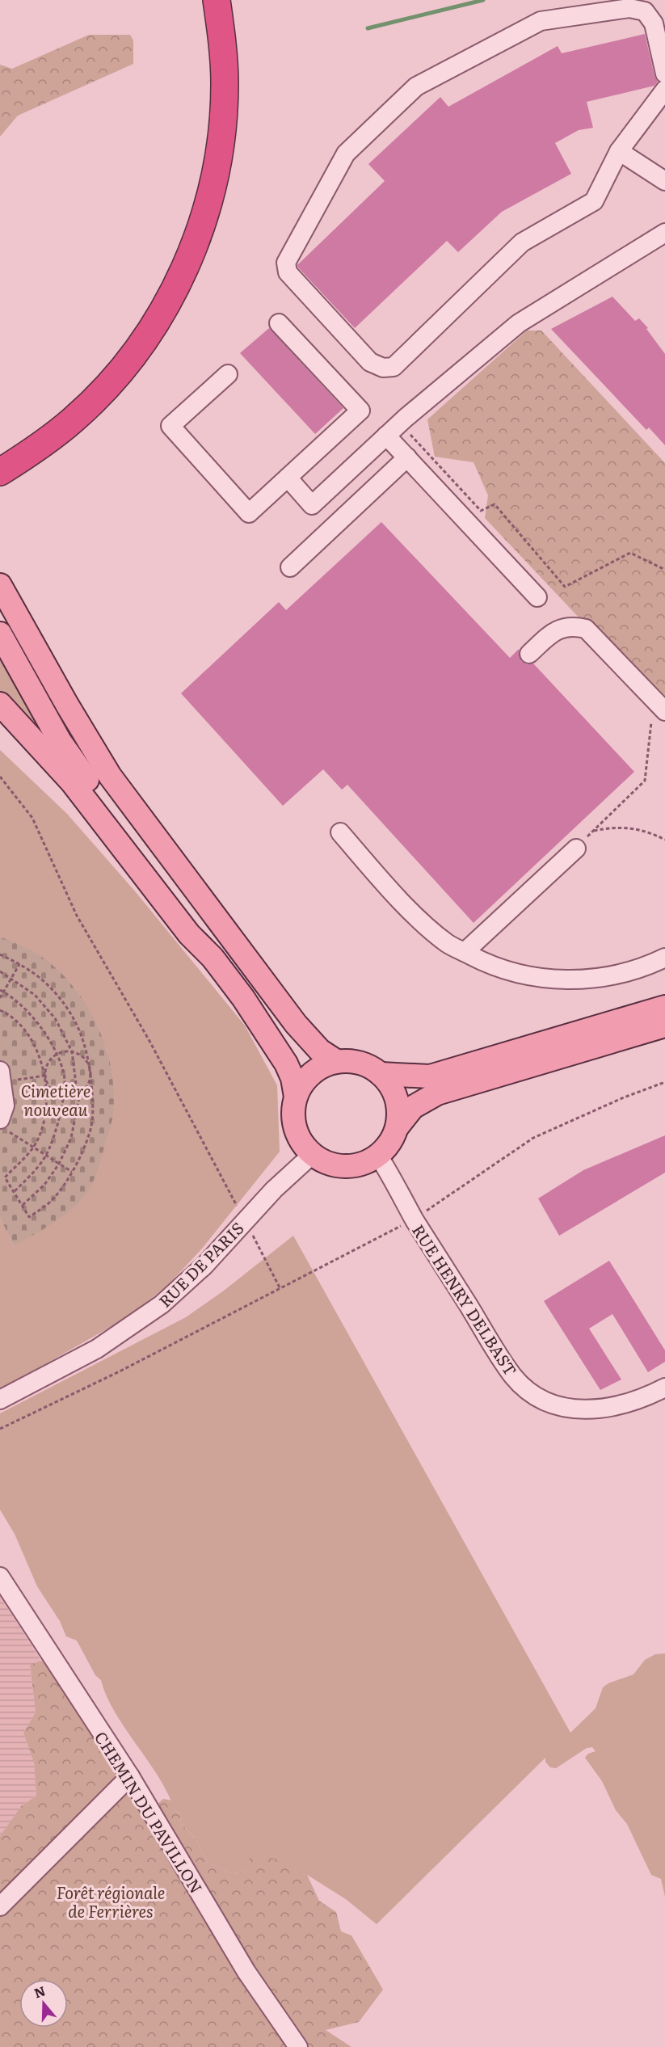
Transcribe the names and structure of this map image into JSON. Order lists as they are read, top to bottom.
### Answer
{
  "streets": {
    "street": ["RUE DE PARIS", "RUE HENRY DELBAST", "CHEMIN DU PAVILLON"]
  },
  "crossings": [
    ["RUE DE PARIS", "RUE HENRY DELBAST"]
  ],
  "parks": ["Cimetière nouveau", "Forêt régionale de Ferrières"],
  "north": "top"
}
